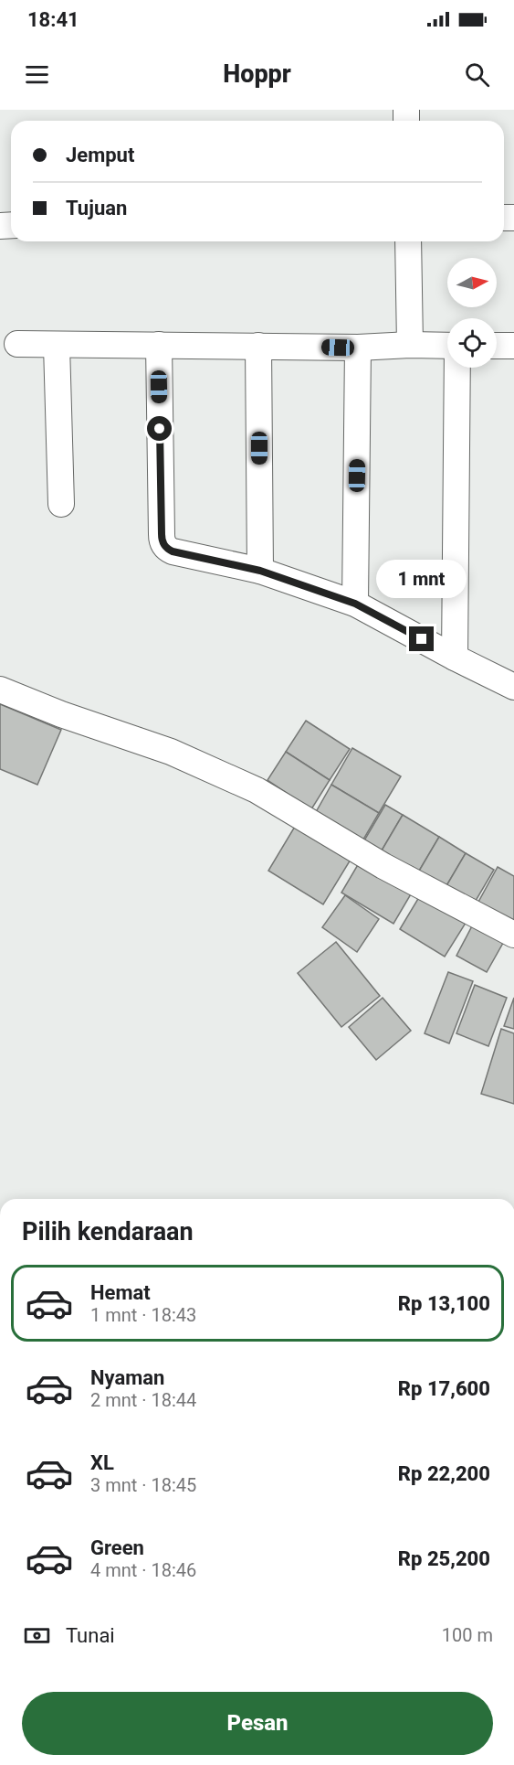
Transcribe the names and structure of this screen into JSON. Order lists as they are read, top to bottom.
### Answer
{
  "north": "right",
  "page": {
    "status": "18:41",
    "header": "Hoppr",
    "banner": ["Jemput", "Tujuan"],
    "bubble": "1 mnt",
    "heading": "Pilih kendaraan",
    "list": [
      {
        "name": "Hemat",
        "note": "1 mnt · 18:43",
        "value": "Rp 13,100"
      },
      {
        "name": "Nyaman",
        "note": "2 mnt · 18:44",
        "value": "Rp 17,600"
      },
      {
        "name": "XL",
        "note": "3 mnt · 18:45",
        "value": "Rp 22,200"
      },
      {
        "name": "Green",
        "note": "4 mnt · 18:46",
        "value": "Rp 25,200"
      }
    ],
    "pay": ["Tunai", "100 m"],
    "buttons": "Pesan"
  }
}
